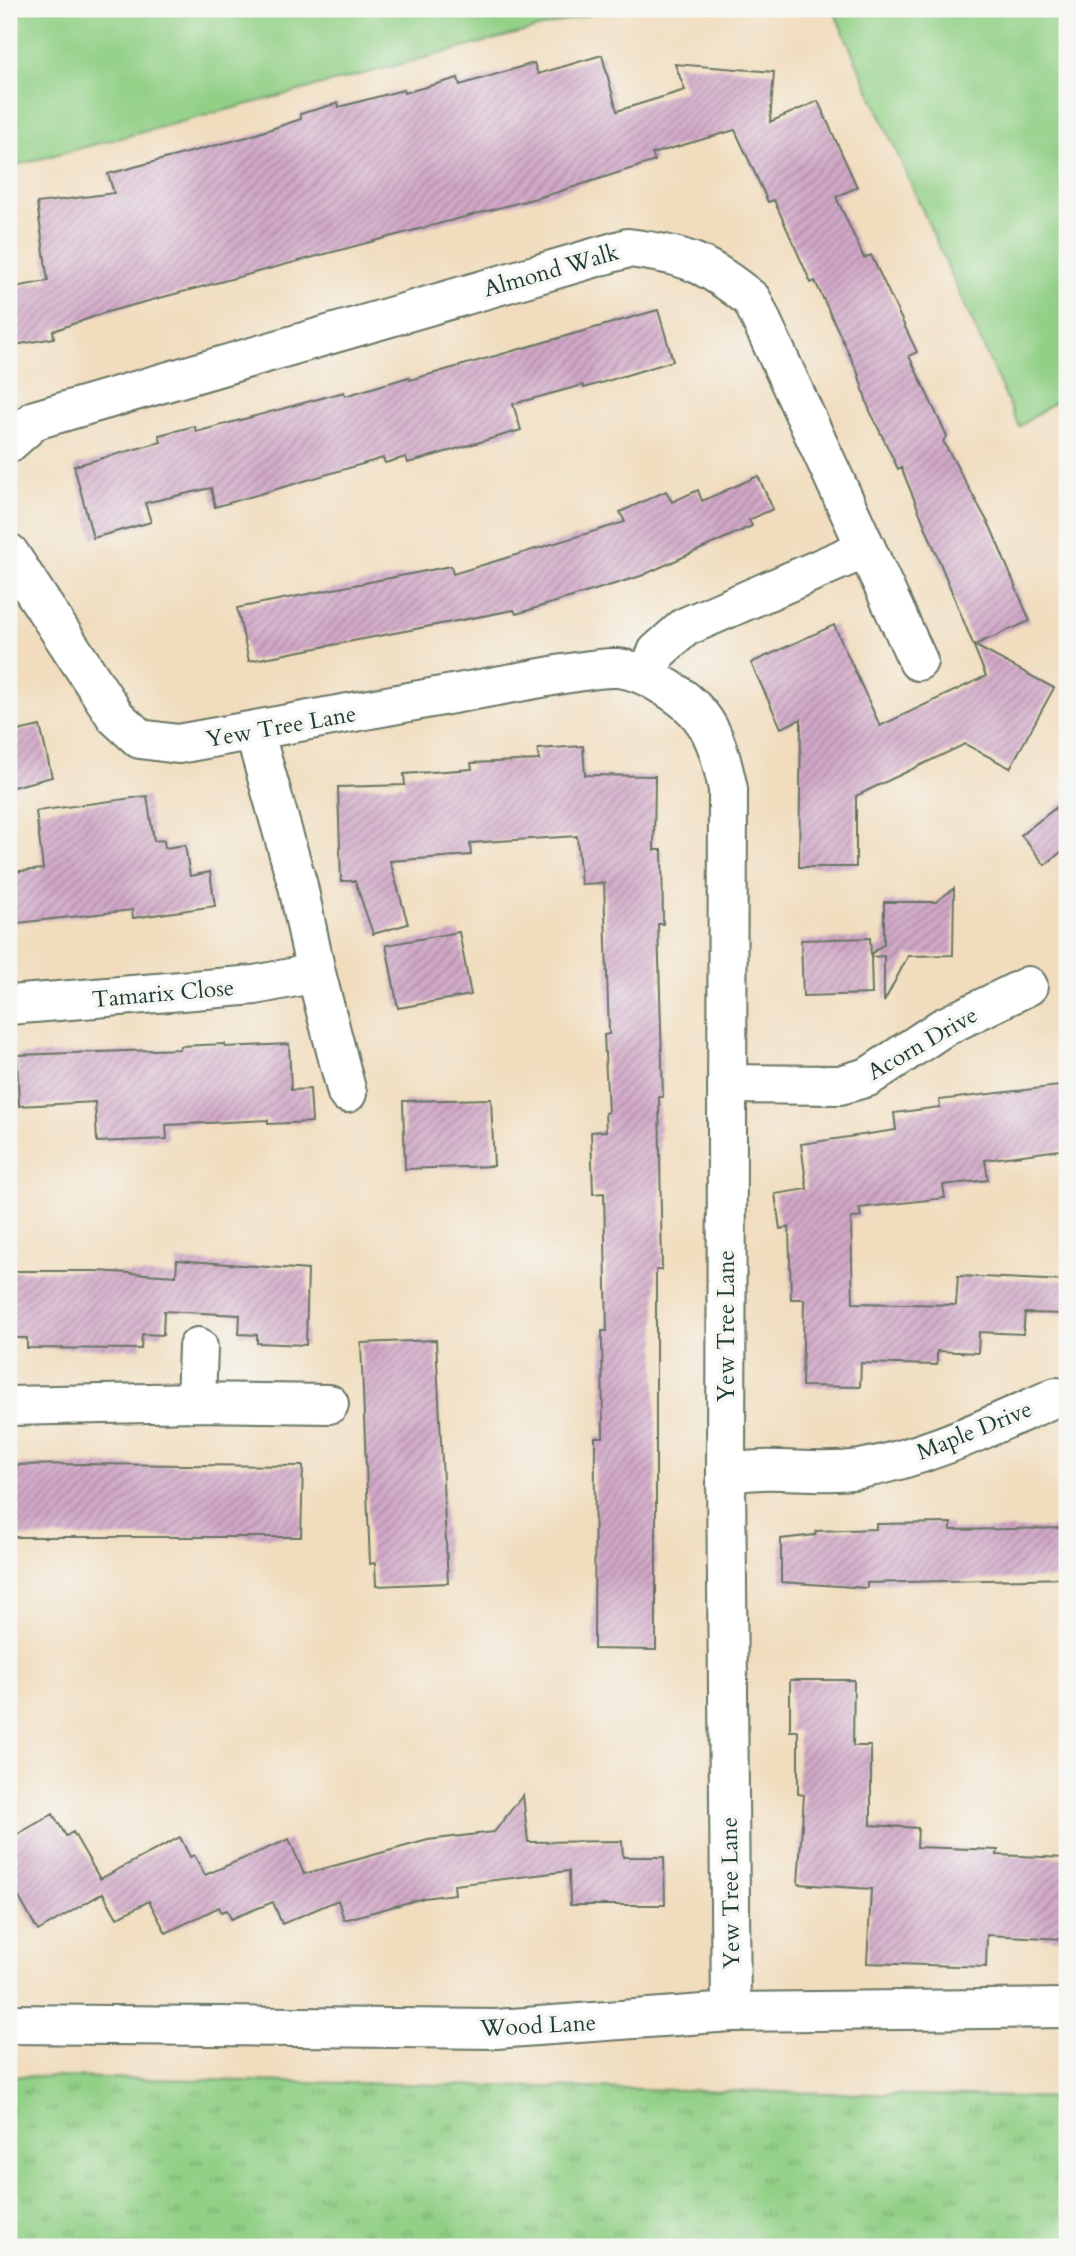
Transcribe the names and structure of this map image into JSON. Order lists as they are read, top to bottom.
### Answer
{
  "streets": {
    "street": [
      "Almond Walk",
      "Yew Tree Lane",
      "Tamarix Close",
      "Acorn Drive",
      "Maple Drive",
      "Wood Lane"
    ]
  },
  "crossings": [
    ["Yew Tree Lane", "Acorn Drive"],
    ["Yew Tree Lane", "Maple Drive"],
    ["Yew Tree Lane", "Wood Lane"]
  ]
}
